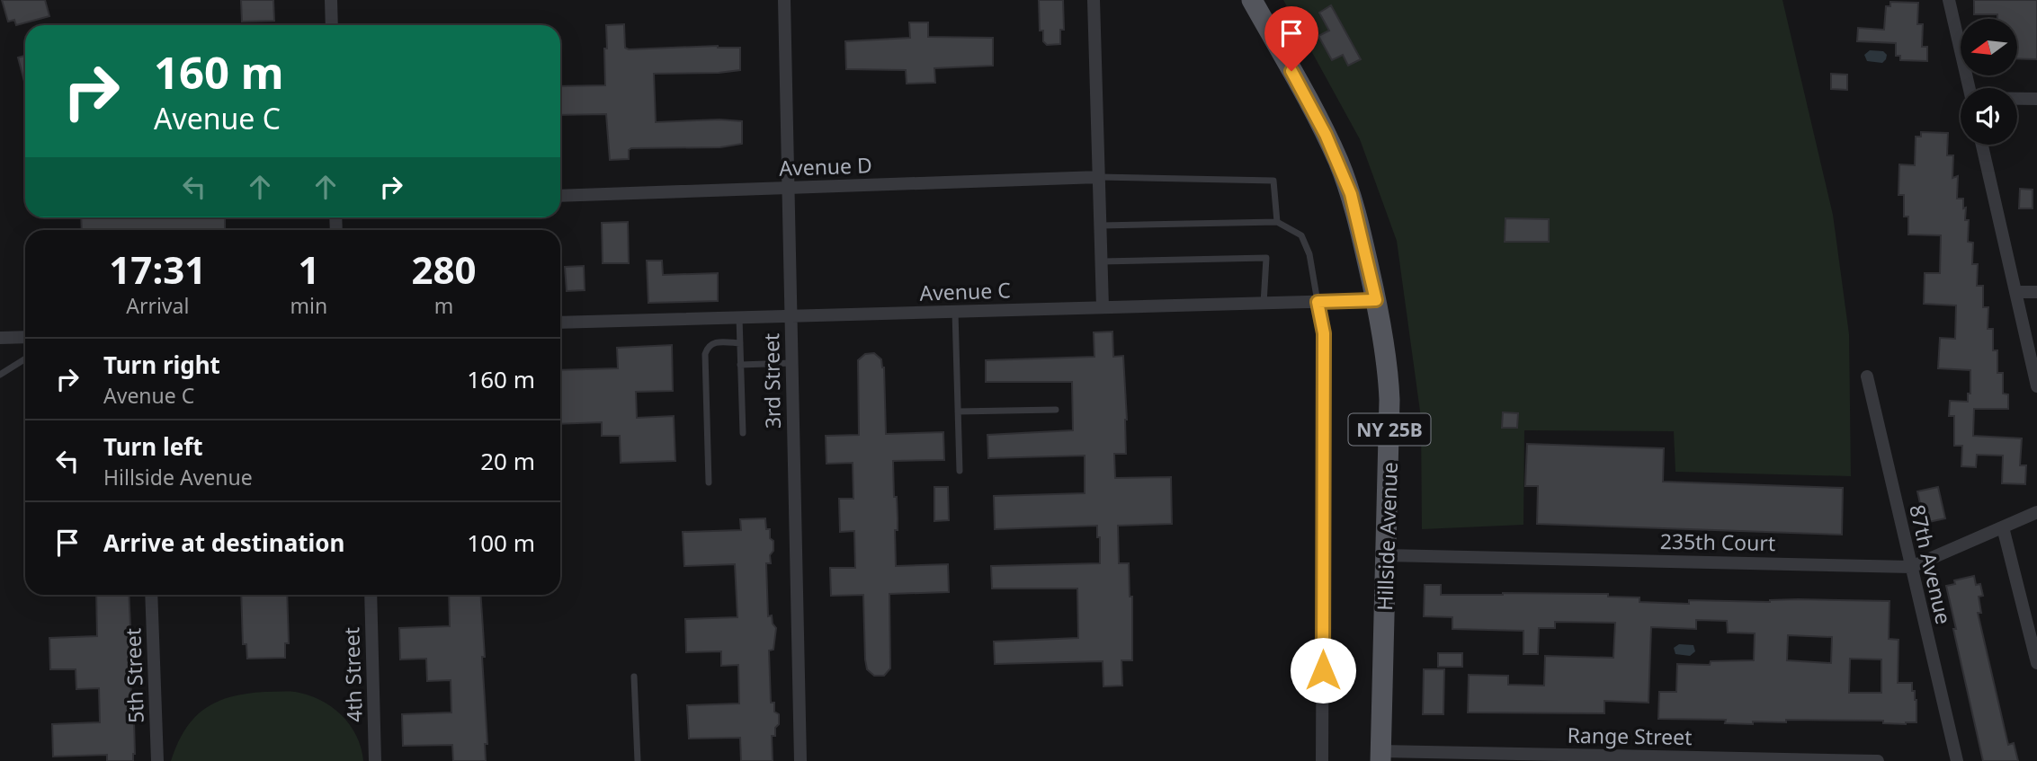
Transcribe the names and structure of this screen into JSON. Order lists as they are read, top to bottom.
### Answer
{
  "streets": {
    "main road": ["NY 25B", "Hillside Avenue"],
    "street": [
      "Avenue D",
      "Avenue C",
      "3rd Street",
      "235th Court",
      "87th Avenue",
      "4th Street",
      "5th Street",
      "Range Street"
    ]
  },
  "crossings": [
    ["Avenue D", "3rd Street"],
    ["Avenue C", "3rd Street"],
    ["Avenue C", "Hillside Avenue"],
    ["Hillside Avenue", "235th Court"],
    ["Hillside Avenue", "Range Street"],
    ["235th Court", "87th Avenue"]
  ],
  "north": "left",
  "page": {
    "turn": ["160 m", "Avenue C"],
    "eta": [
      "17:31",
      "Arrival",
      "1",
      "min",
      "280",
      "m"
    ],
    "list": [
      {
        "name": "Turn right",
        "note": "Avenue C",
        "value": "160 m"
      },
      {
        "name": "Turn left",
        "note": "Hillside Avenue",
        "value": "20 m"
      },
      {
        "name": "Arrive at destination",
        "value": "100 m"
      }
    ]
  }
}
